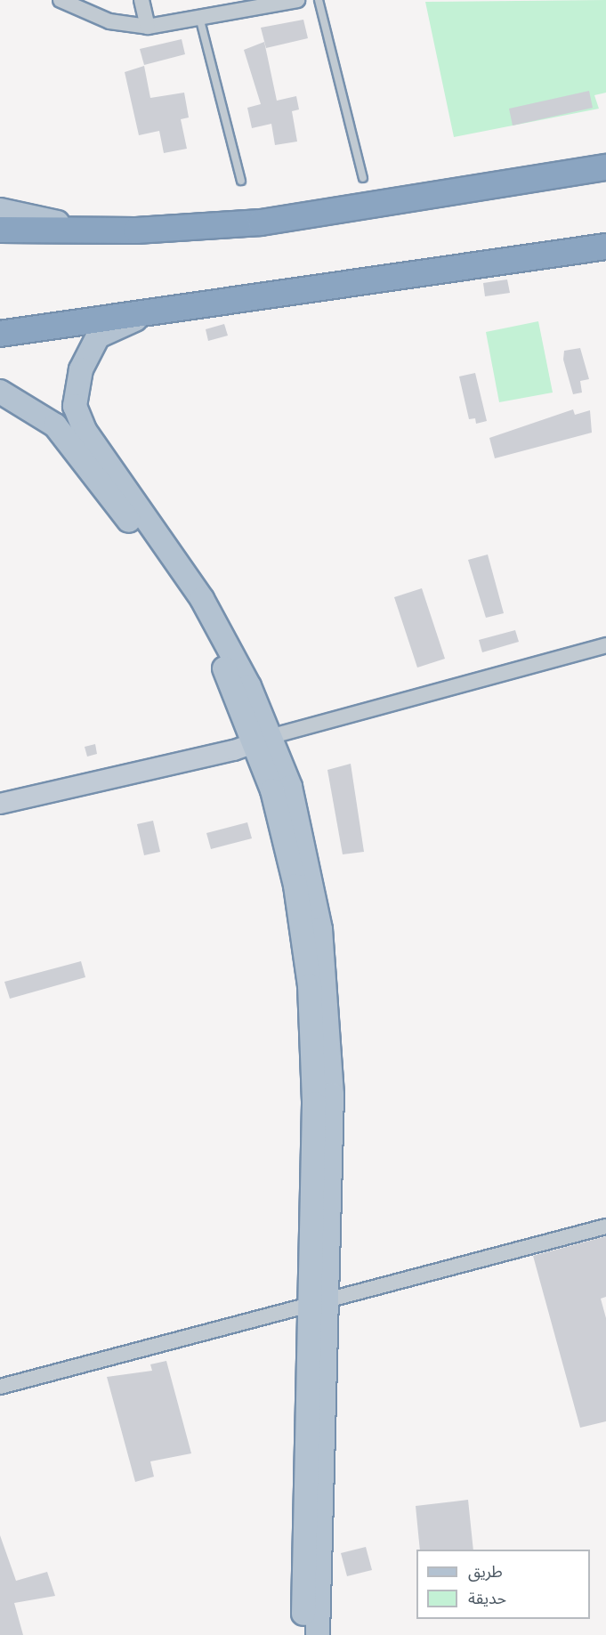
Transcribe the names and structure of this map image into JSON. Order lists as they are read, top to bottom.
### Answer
{
  "legend": ["طريق", "حديقة"]
}
